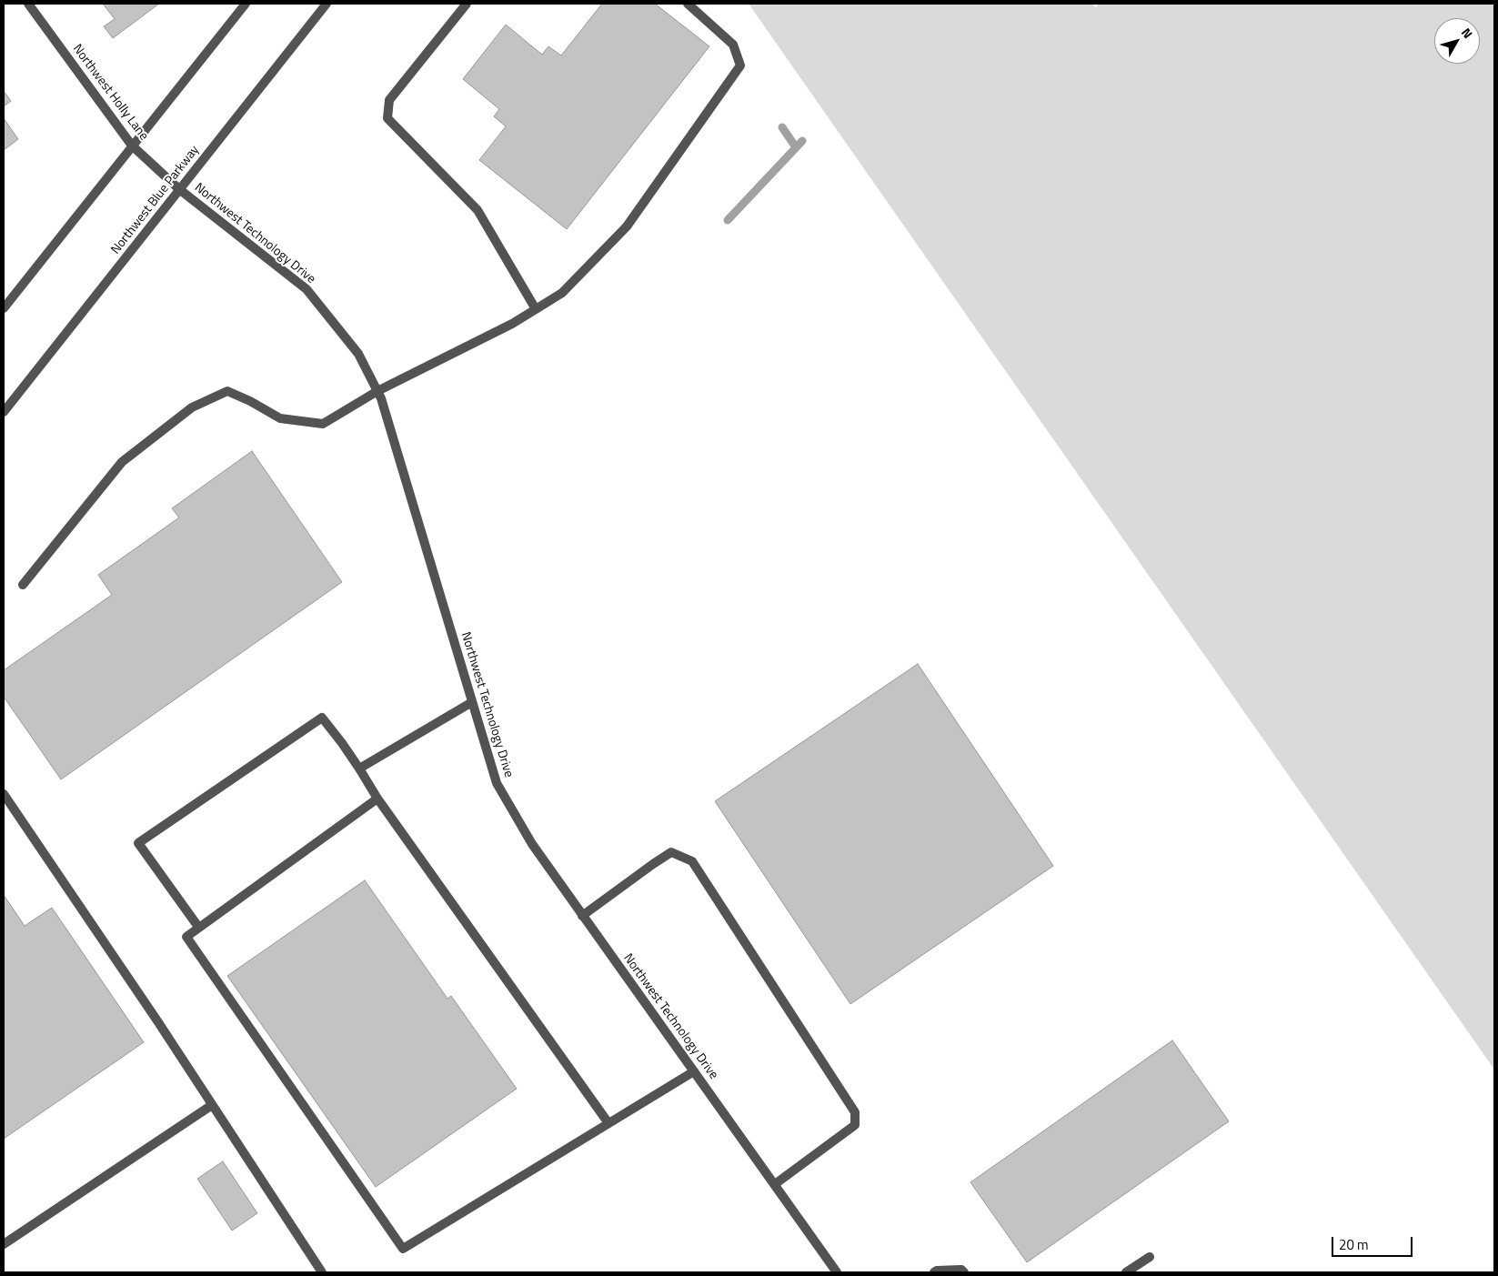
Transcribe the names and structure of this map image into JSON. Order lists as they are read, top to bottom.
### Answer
{
  "streets": {
    "street": ["Northwest Holly Lane", "Northwest Blue Parkway", "Northwest Technology Drive"]
  },
  "crossings": [
    ["Northwest Holly Lane", "Northwest Blue Parkway"],
    ["Northwest Holly Lane", "Northwest Technology Drive"],
    ["Northwest Blue Parkway", "Northwest Technology Drive"]
  ],
  "scale_bar": "20 m",
  "north": "top right"
}
